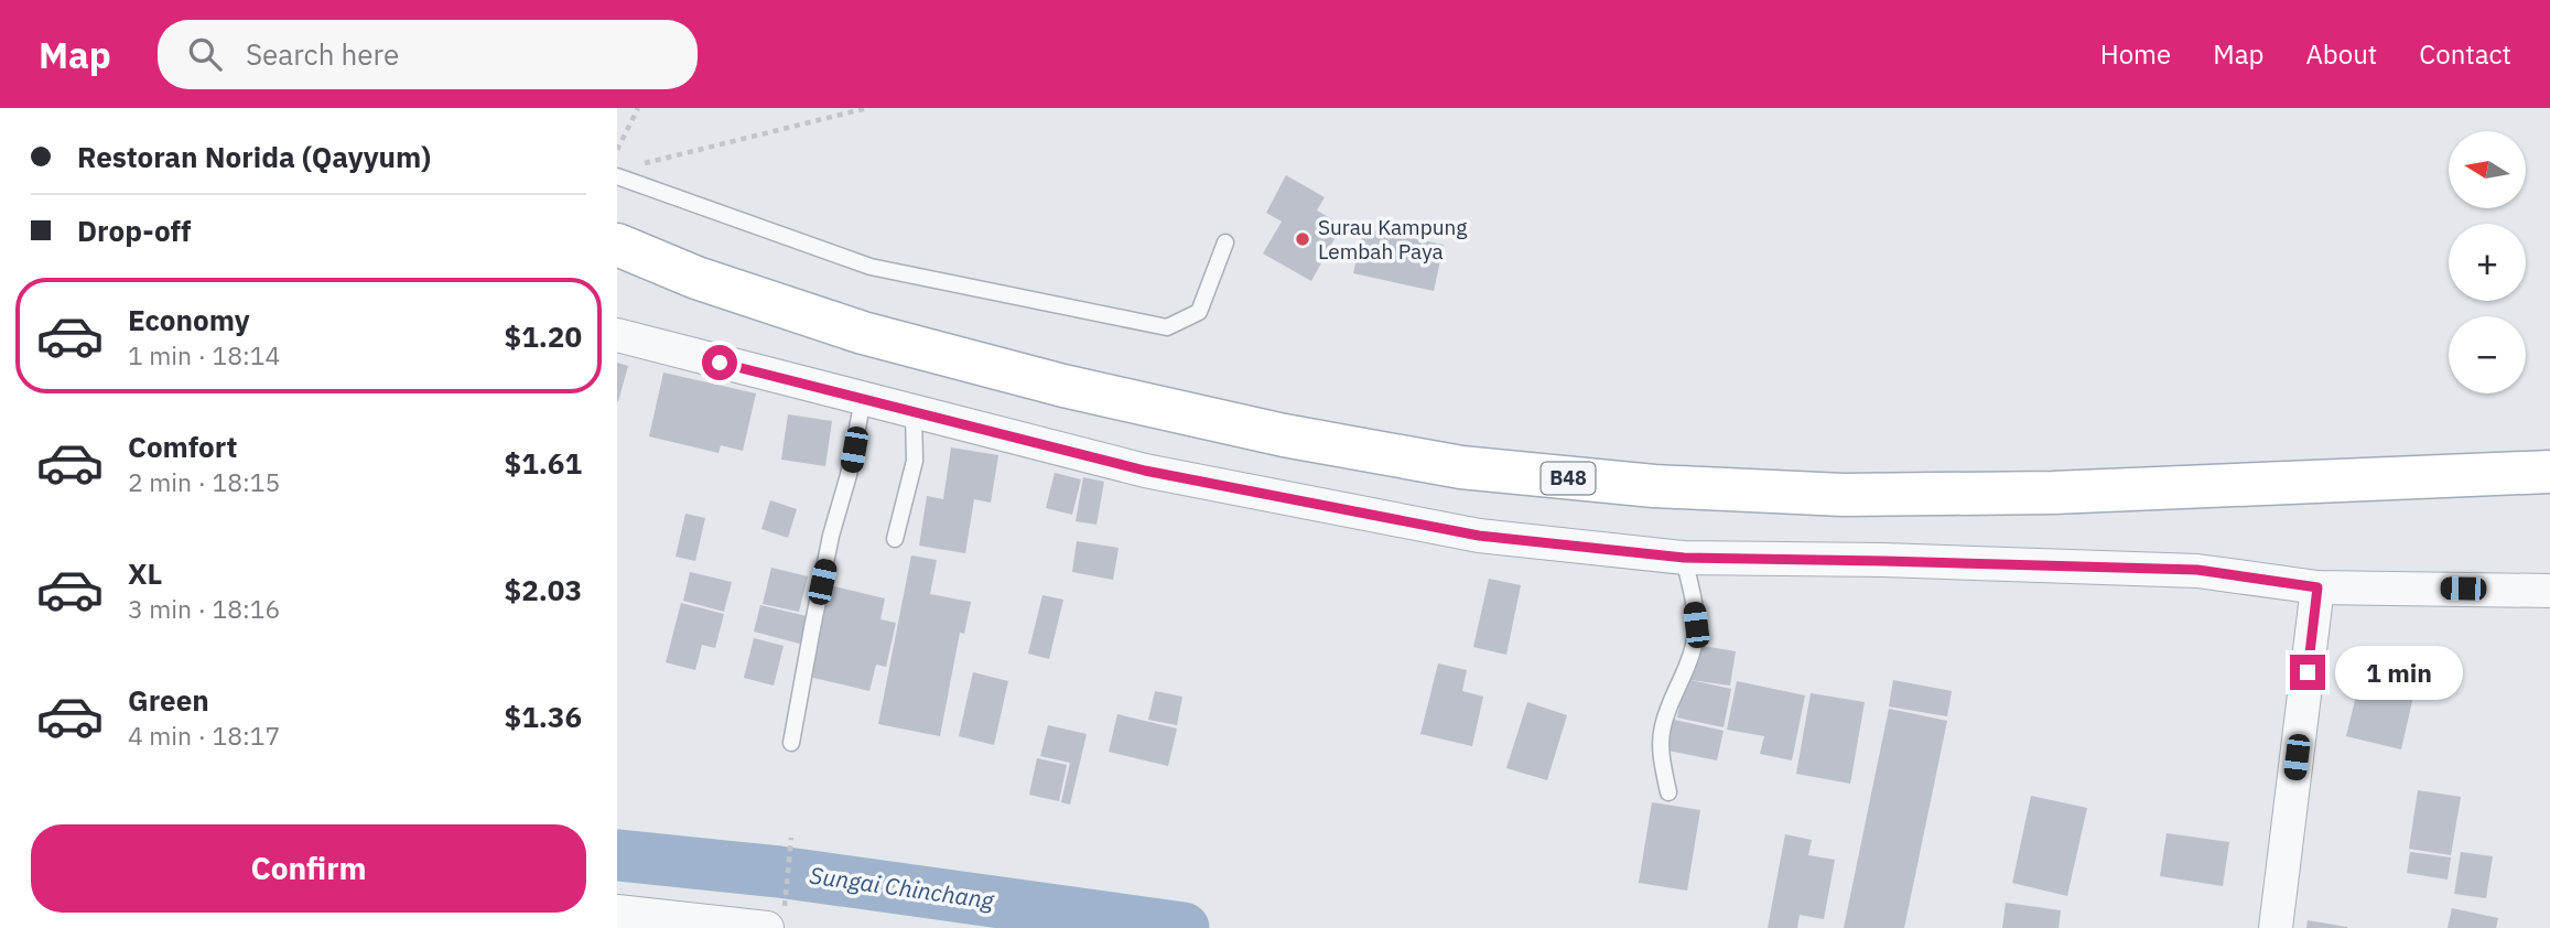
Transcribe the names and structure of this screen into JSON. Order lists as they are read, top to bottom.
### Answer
{
  "streets": {
    "main road": ["B48"]
  },
  "water": ["Sungai Chinchang"],
  "places": ["Surau Kampung Lembah Paya"],
  "north": "left",
  "page": {
    "header": "Map",
    "search": "Search here",
    "nav": [
      "Home",
      "Map",
      "About",
      "Contact"
    ],
    "banner": ["Restoran Norida (Qayyum)", "Drop-off"],
    "map_buttons": ["+", "−"],
    "list": [
      {
        "name": "Economy",
        "note": "1 min · 18:14",
        "value": "$1.20"
      },
      {
        "name": "Comfort",
        "note": "2 min · 18:15",
        "value": "$1.61"
      },
      {
        "name": "XL",
        "note": "3 min · 18:16",
        "value": "$2.03"
      },
      {
        "name": "Green",
        "note": "4 min · 18:17",
        "value": "$1.36"
      }
    ],
    "bubble": "1 min",
    "buttons": "Confirm"
  }
}
